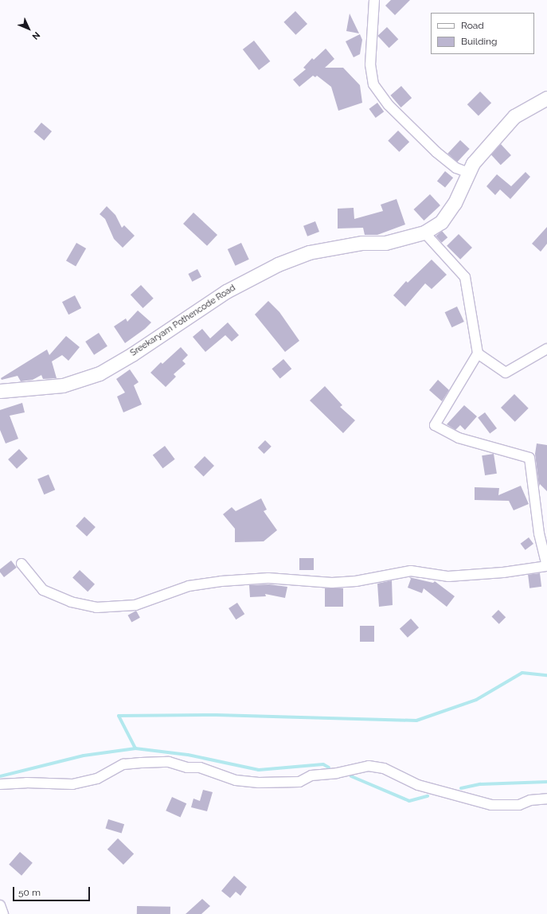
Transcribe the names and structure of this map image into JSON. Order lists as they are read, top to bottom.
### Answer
{
  "streets": {
    "main road": ["Sreekaryam Pothencode Road"]
  },
  "legend": ["Road", "Building"],
  "scale_bar": "50 m",
  "north": "bottom right"
}
